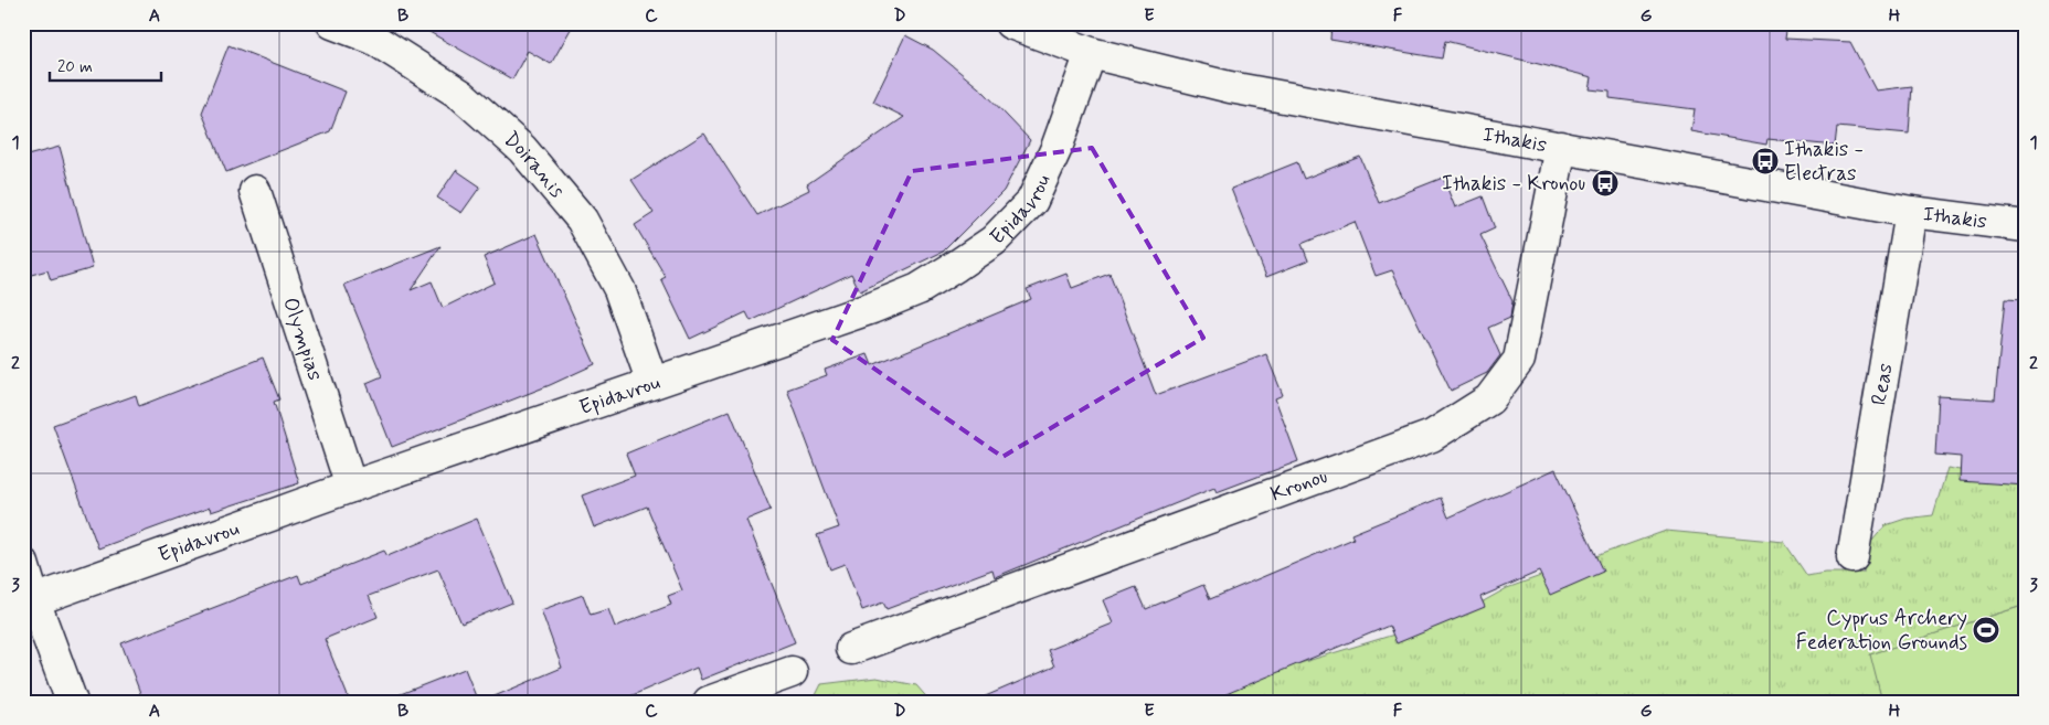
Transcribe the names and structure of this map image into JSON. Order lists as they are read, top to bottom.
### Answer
{
  "streets": {
    "street": [
      "Ithakis",
      "Doiranis",
      "Epidavrou",
      "Olympias",
      "Reas",
      "Kronou"
    ]
  },
  "crossings": [
    ["Ithakis", "Epidavrou"],
    ["Ithakis", "Reas"],
    ["Ithakis", "Kronou"],
    ["Doiranis", "Epidavrou"],
    ["Epidavrou", "Olympias"]
  ],
  "places": {
    "bus stop": ["Ithakis - Electras", "Ithakis - Kronou"],
    "sports": ["Cyprus Archery Federation Grounds"]
  },
  "scale_bar": "20 m",
  "grid": {
    "columns": [
      "A",
      "B",
      "C",
      "D",
      "E",
      "F",
      "G",
      "H"
    ],
    "rows": ["1", "2", "3"]
  }
}
